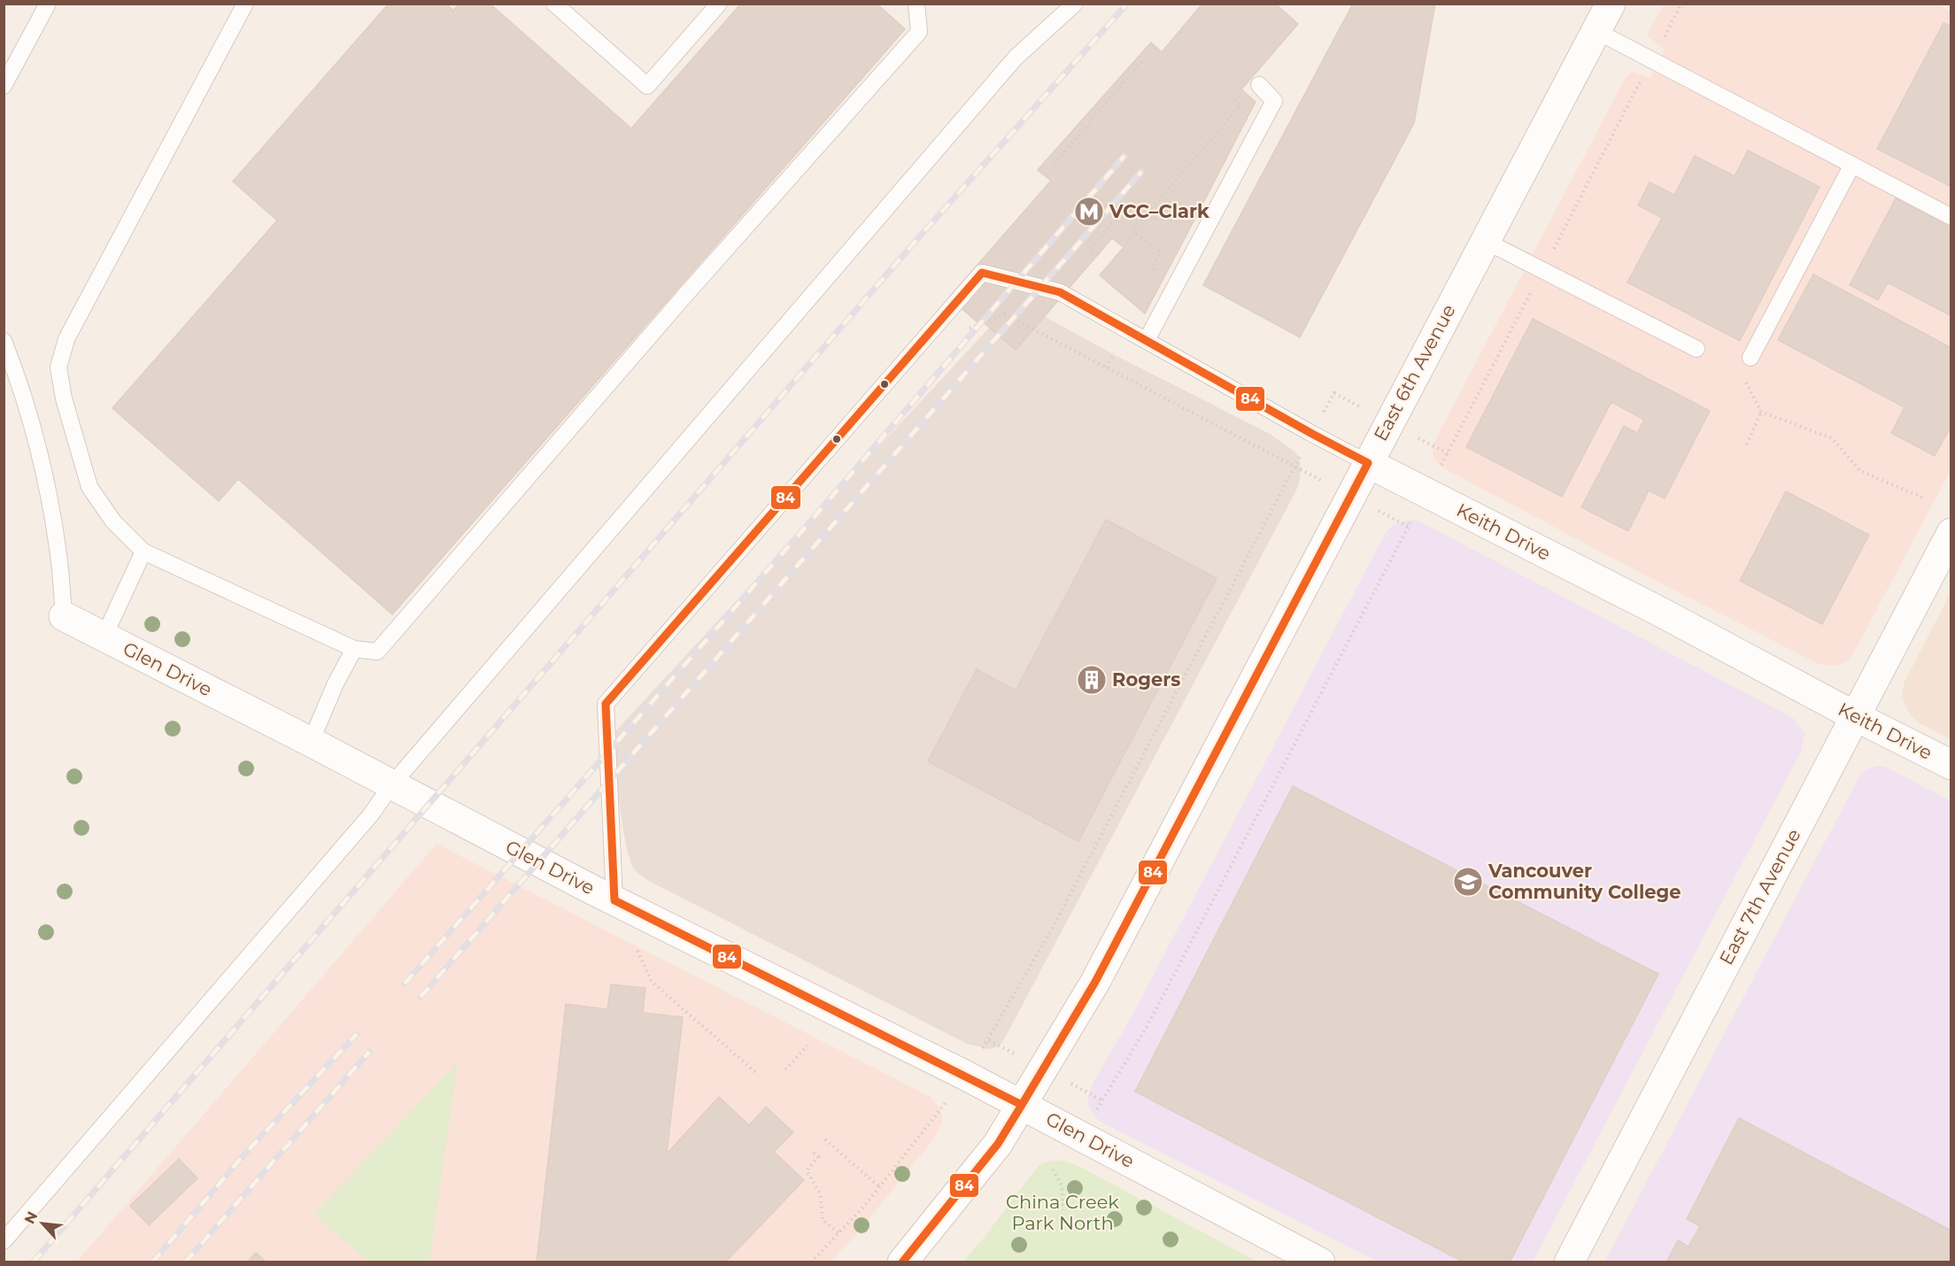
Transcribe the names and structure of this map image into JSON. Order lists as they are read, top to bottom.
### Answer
{
  "streets": {
    "street": [
      "East 6th Avenue",
      "Keith Drive",
      "Glen Drive",
      "East 7th Avenue"
    ]
  },
  "crossings": [
    ["East 6th Avenue", "Keith Drive"],
    ["East 6th Avenue", "Glen Drive"],
    ["Keith Drive", "Glen Drive"],
    ["Keith Drive", "East 7th Avenue"]
  ],
  "parks": ["China Creek Park North"],
  "places": {
    "metro station": ["VCC–Clark"],
    "building": ["Rogers"],
    "school or university": ["Vancouver Community College"]
  },
  "lines": ["transit line 84"],
  "north": "top left"
}
